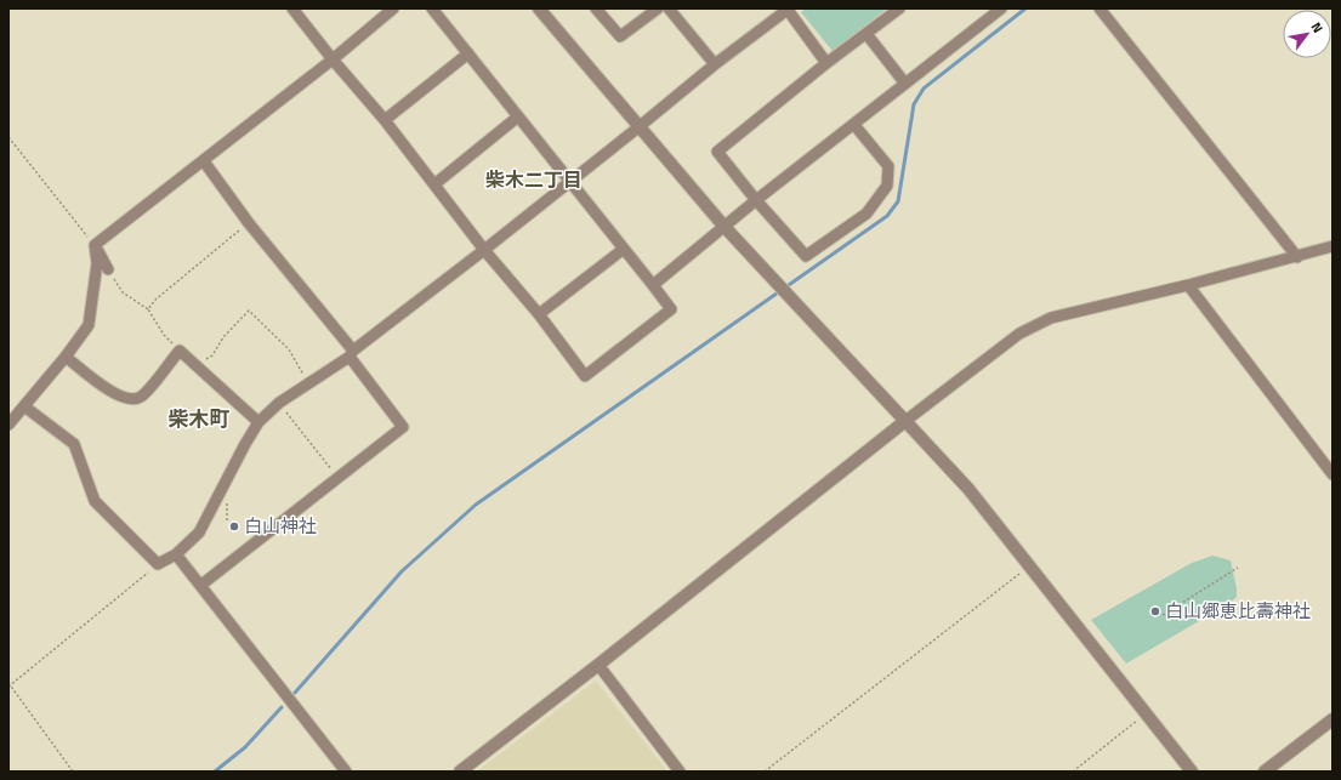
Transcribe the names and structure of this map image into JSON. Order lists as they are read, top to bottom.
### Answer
{
  "districts": ["柴木二丁目", "柴木町"],
  "places": ["白山神社", "白山郷恵比壽神社"],
  "north": "top right"
}
